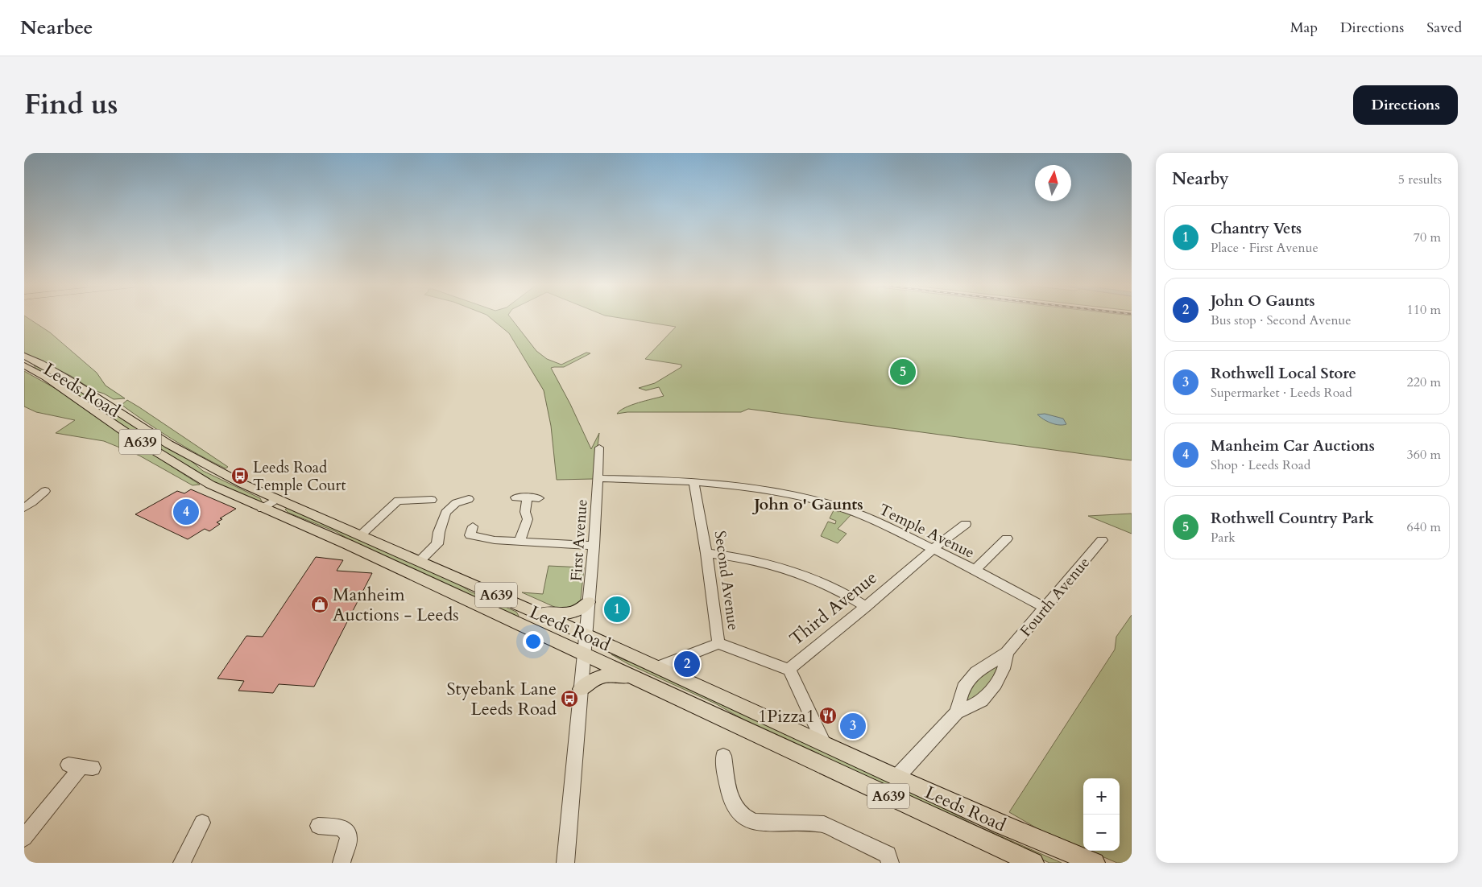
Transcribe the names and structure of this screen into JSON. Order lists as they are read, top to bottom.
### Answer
{
  "streets": {
    "main road": ["Leeds Road", "A639"],
    "street": [
      "Temple Avenue",
      "First Avenue",
      "Second Avenue",
      "Fourth Avenue",
      "Third Avenue"
    ]
  },
  "crossings": [
    ["Leeds Road", "First Avenue"],
    ["Leeds Road", "Second Avenue"],
    ["Leeds Road", "Fourth Avenue"],
    ["Leeds Road", "Third Avenue"],
    ["Temple Avenue", "First Avenue"],
    ["Temple Avenue", "Second Avenue"],
    ["Temple Avenue", "Fourth Avenue"],
    ["Temple Avenue", "Third Avenue"]
  ],
  "districts": ["John o' Gaunts"],
  "places": {
    "bus stop": ["Leeds Road Temple Court", "Styebank Lane Leeds Road"],
    "shop": ["Manheim Auctions - Leeds"],
    "restaurant": ["1Pizza1"]
  },
  "north": "top",
  "page": {
    "header": "Nearbee",
    "nav": ["Map", "Directions", "Saved"],
    "title": "Find us",
    "buttons": "Directions",
    "heading": ["Nearby", "5 results"],
    "list": [
      {
        "mark": "1",
        "name": "Chantry Vets",
        "note": "Place · First Avenue",
        "value": "70 m"
      },
      {
        "mark": "2",
        "name": "John O Gaunts",
        "note": "Bus stop · Second Avenue",
        "value": "110 m"
      },
      {
        "mark": "3",
        "name": "Rothwell Local Store",
        "note": "Supermarket · Leeds Road",
        "value": "220 m"
      },
      {
        "mark": "4",
        "name": "Manheim Car Auctions",
        "note": "Shop · Leeds Road",
        "value": "360 m"
      },
      {
        "mark": "5",
        "name": "Rothwell Country Park",
        "note": "Park",
        "value": "640 m"
      }
    ],
    "pins": [
      "5",
      "4",
      "1",
      "2",
      "3"
    ],
    "map_buttons": ["+", "−"]
  }
}
